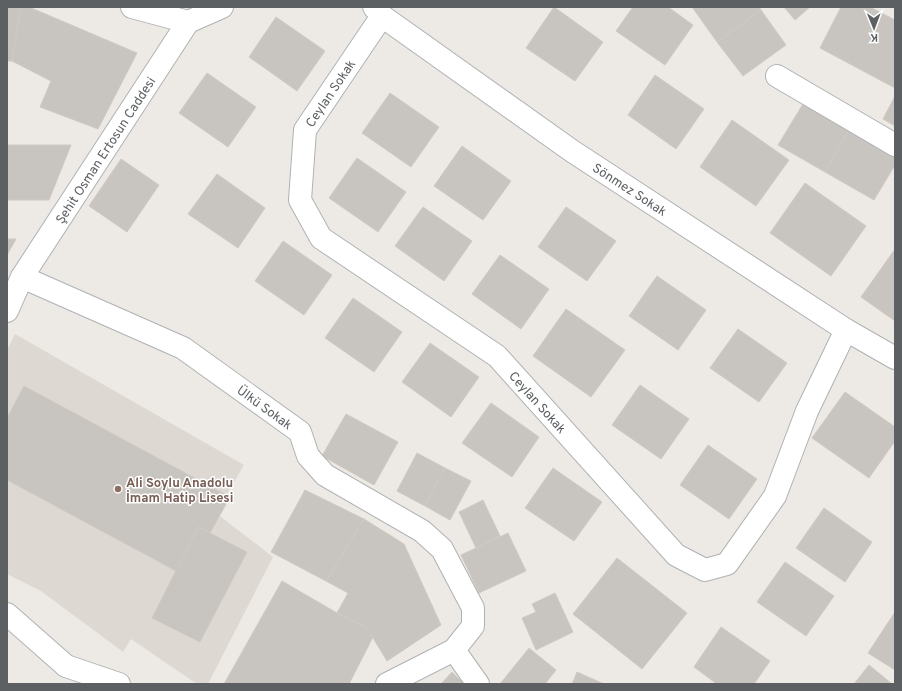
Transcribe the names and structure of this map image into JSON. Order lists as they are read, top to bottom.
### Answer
{
  "streets": {
    "street": [
      "Ceylan Sokak",
      "Şehit Osman Ertosun Caddesi",
      "Sönmez Sokak",
      "Ülkü Sokak"
    ]
  },
  "crossings": [
    ["Ceylan Sokak", "Sönmez Sokak"],
    ["Şehit Osman Ertosun Caddesi", "Ülkü Sokak"]
  ],
  "places": ["Ali Soylu Anadolu İmam Hatip Lisesi"],
  "north": "bottom"
}
